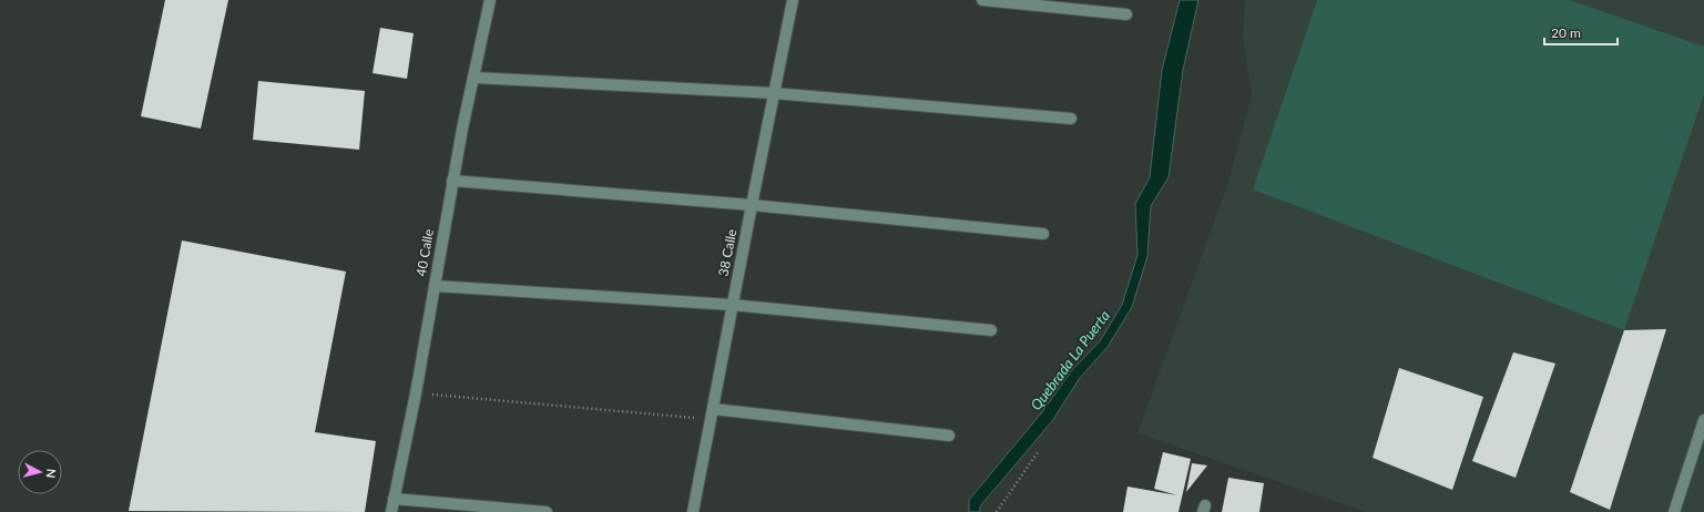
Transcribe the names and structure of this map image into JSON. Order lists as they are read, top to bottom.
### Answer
{
  "streets": {
    "street": ["40 Calle", "38 Calle"]
  },
  "water": ["Quebrada La Puerta"],
  "scale_bar": "20 m",
  "north": "right"
}
